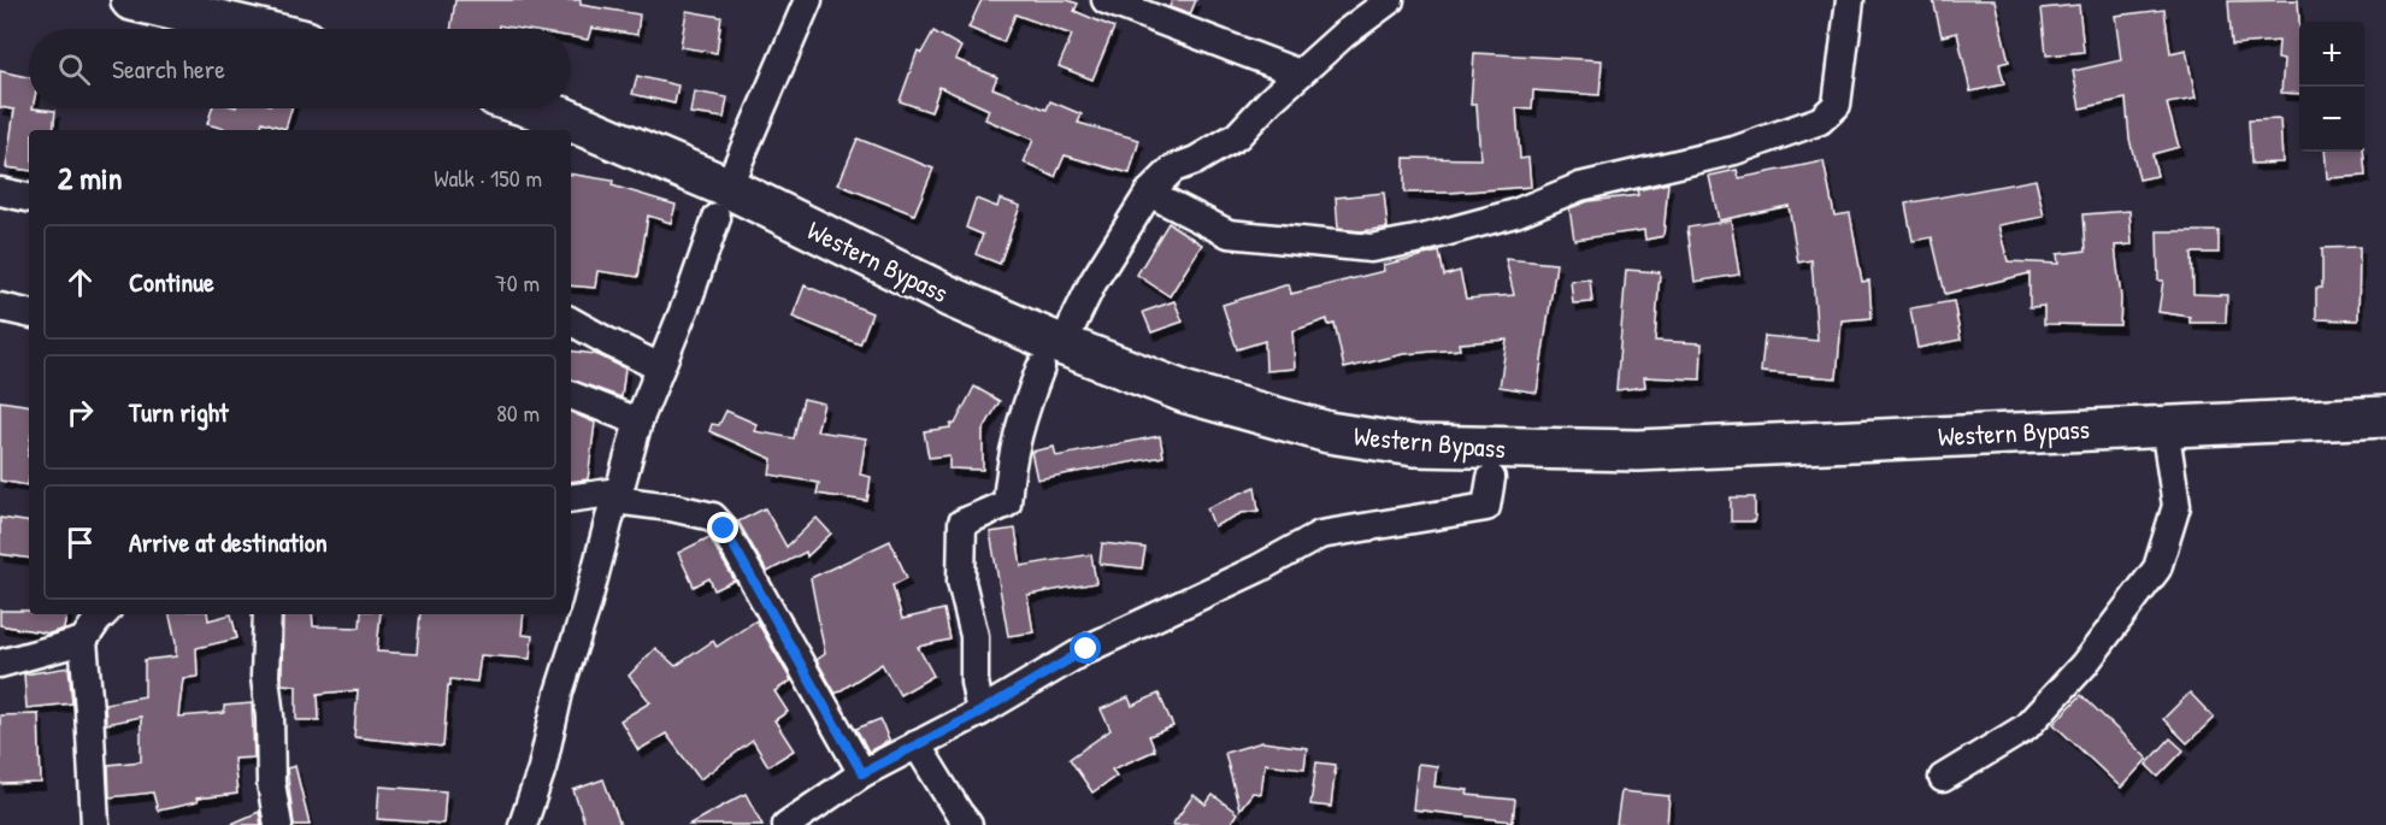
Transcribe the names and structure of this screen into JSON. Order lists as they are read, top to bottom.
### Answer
{
  "streets": {
    "main road": ["Western Bypass"]
  },
  "page": {
    "map_buttons": ["+", "−"],
    "search": "Search here",
    "heading": ["2 min", "Walk · 150 m"],
    "list": [
      ["Continue", "70 m"],
      ["Turn right", "80 m"],
      "Arrive at destination"
    ]
  }
}
